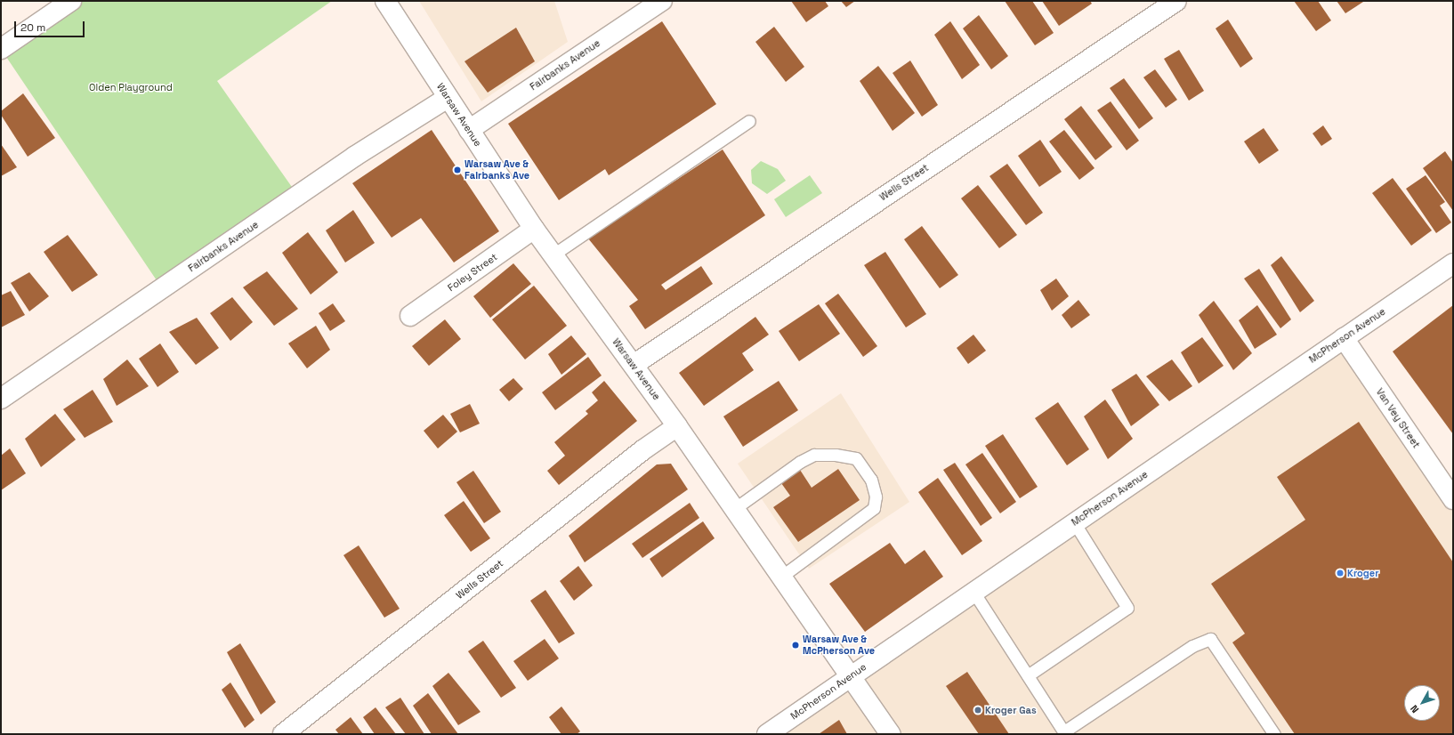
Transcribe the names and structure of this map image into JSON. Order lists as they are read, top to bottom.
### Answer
{
  "streets": {
    "street": [
      "Fairbanks Avenue",
      "Warsaw Avenue",
      "Wells Street",
      "Foley Street",
      "McPherson Avenue",
      "Van Vey Street"
    ]
  },
  "crossings": [
    ["Fairbanks Avenue", "Warsaw Avenue"],
    ["Warsaw Avenue", "Wells Street"],
    ["Warsaw Avenue", "Foley Street"],
    ["Warsaw Avenue", "McPherson Avenue"],
    ["McPherson Avenue", "Van Vey Street"]
  ],
  "parks": ["Olden Playground"],
  "places": [
    "Warsaw Ave & Fairbanks Ave",
    "Kroger",
    "Warsaw Ave & McPherson Ave",
    "Kroger Gas"
  ],
  "scale_bar": "20 m",
  "north": "bottom left"
}
